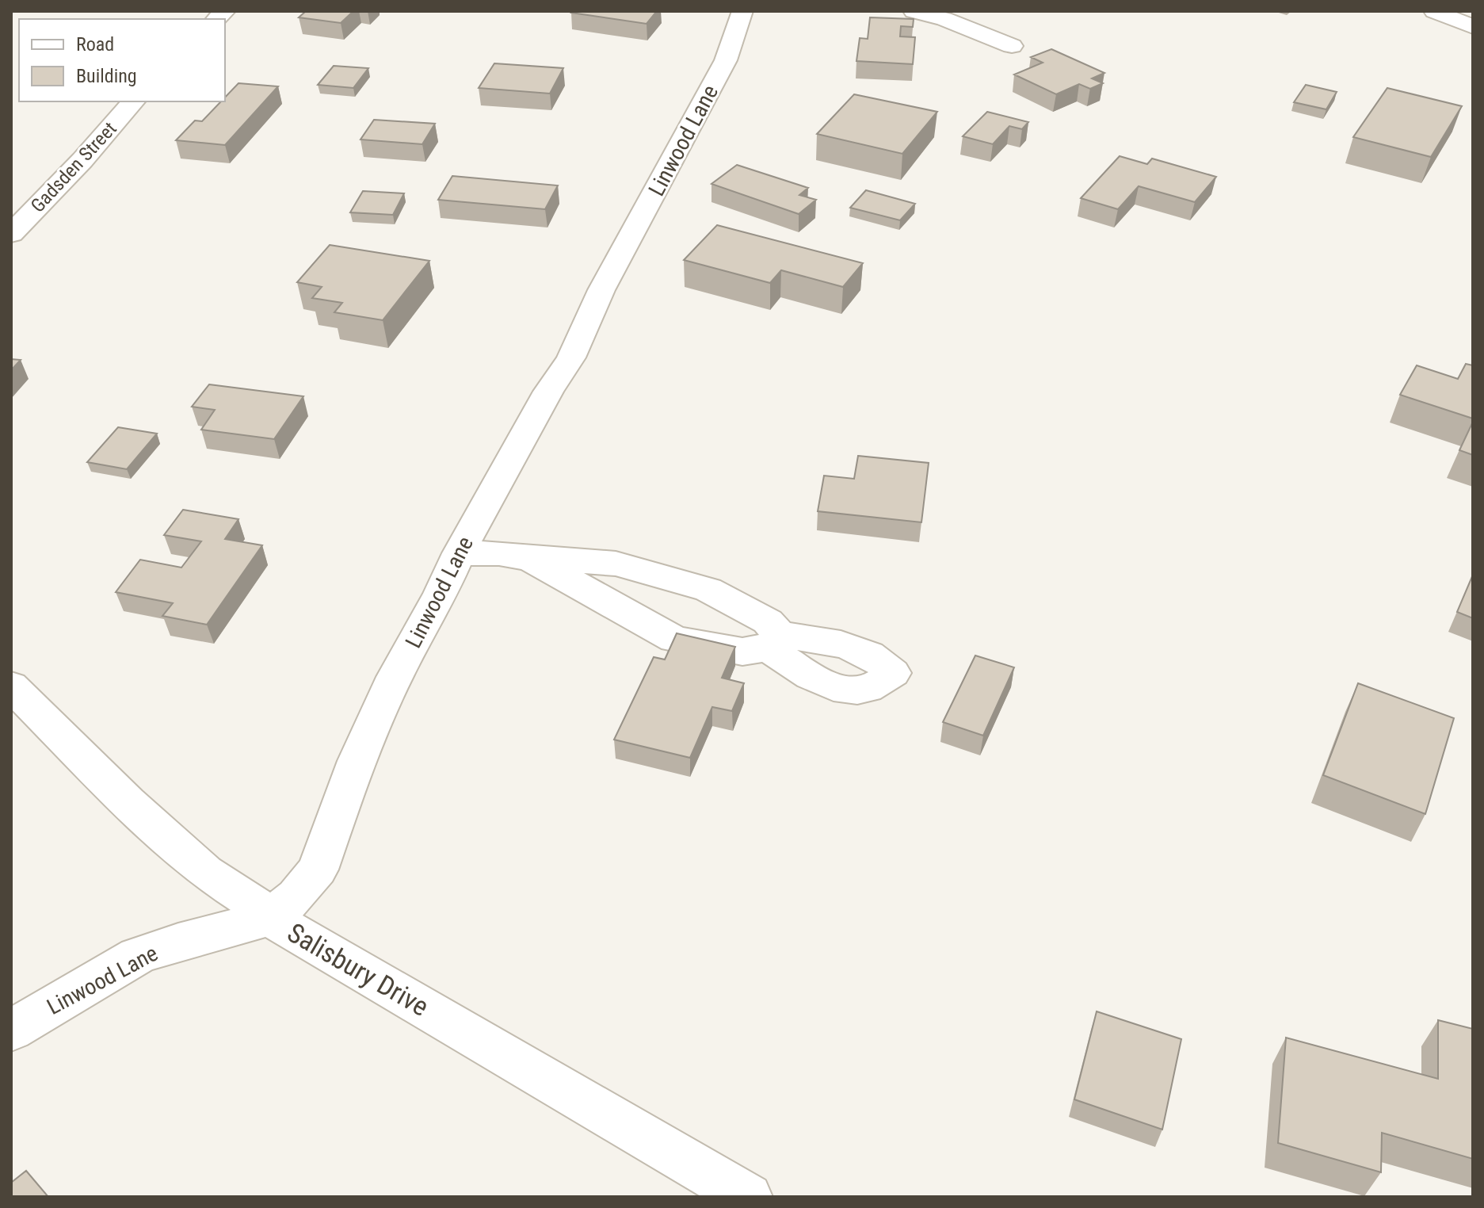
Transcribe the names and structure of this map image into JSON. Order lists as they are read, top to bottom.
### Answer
{
  "streets": {
    "street": ["Linwood Lane", "Gadsden Street", "Salisbury Drive"]
  },
  "crossings": [
    ["Linwood Lane", "Salisbury Drive"]
  ],
  "legend": ["Road", "Building"]
}
